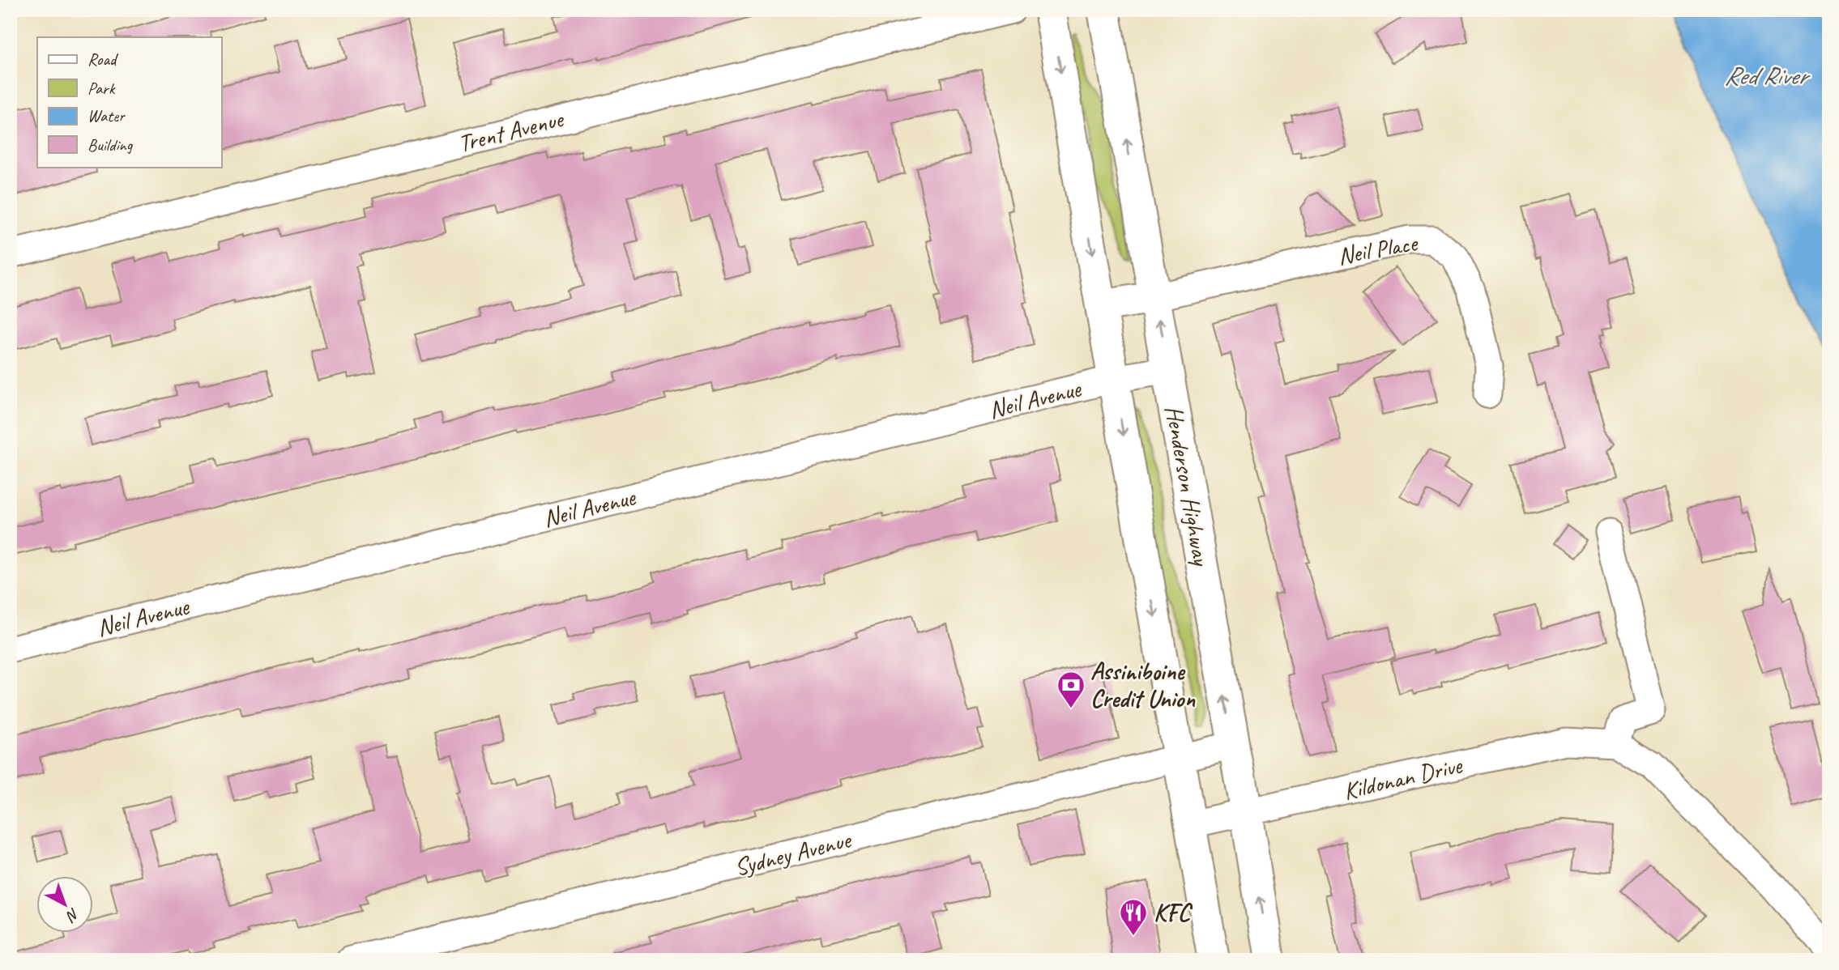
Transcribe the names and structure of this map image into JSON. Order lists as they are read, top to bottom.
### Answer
{
  "streets": {
    "main road": ["Henderson Highway"],
    "street": [
      "Trent Avenue",
      "Neil Place",
      "Neil Avenue",
      "Kildonan Drive",
      "Sydney Avenue"
    ]
  },
  "crossings": [
    ["Neil Place", "Henderson Highway"],
    ["Neil Avenue", "Henderson Highway"],
    ["Henderson Highway", "Kildonan Drive"],
    ["Henderson Highway", "Sydney Avenue"]
  ],
  "water": ["Red River"],
  "places": {
    "bank": ["Assiniboine Credit Union"],
    "restaurant": ["KFC"]
  },
  "legend": [
    "Road",
    "Park",
    "Water",
    "Building"
  ],
  "north": "bottom right"
}
